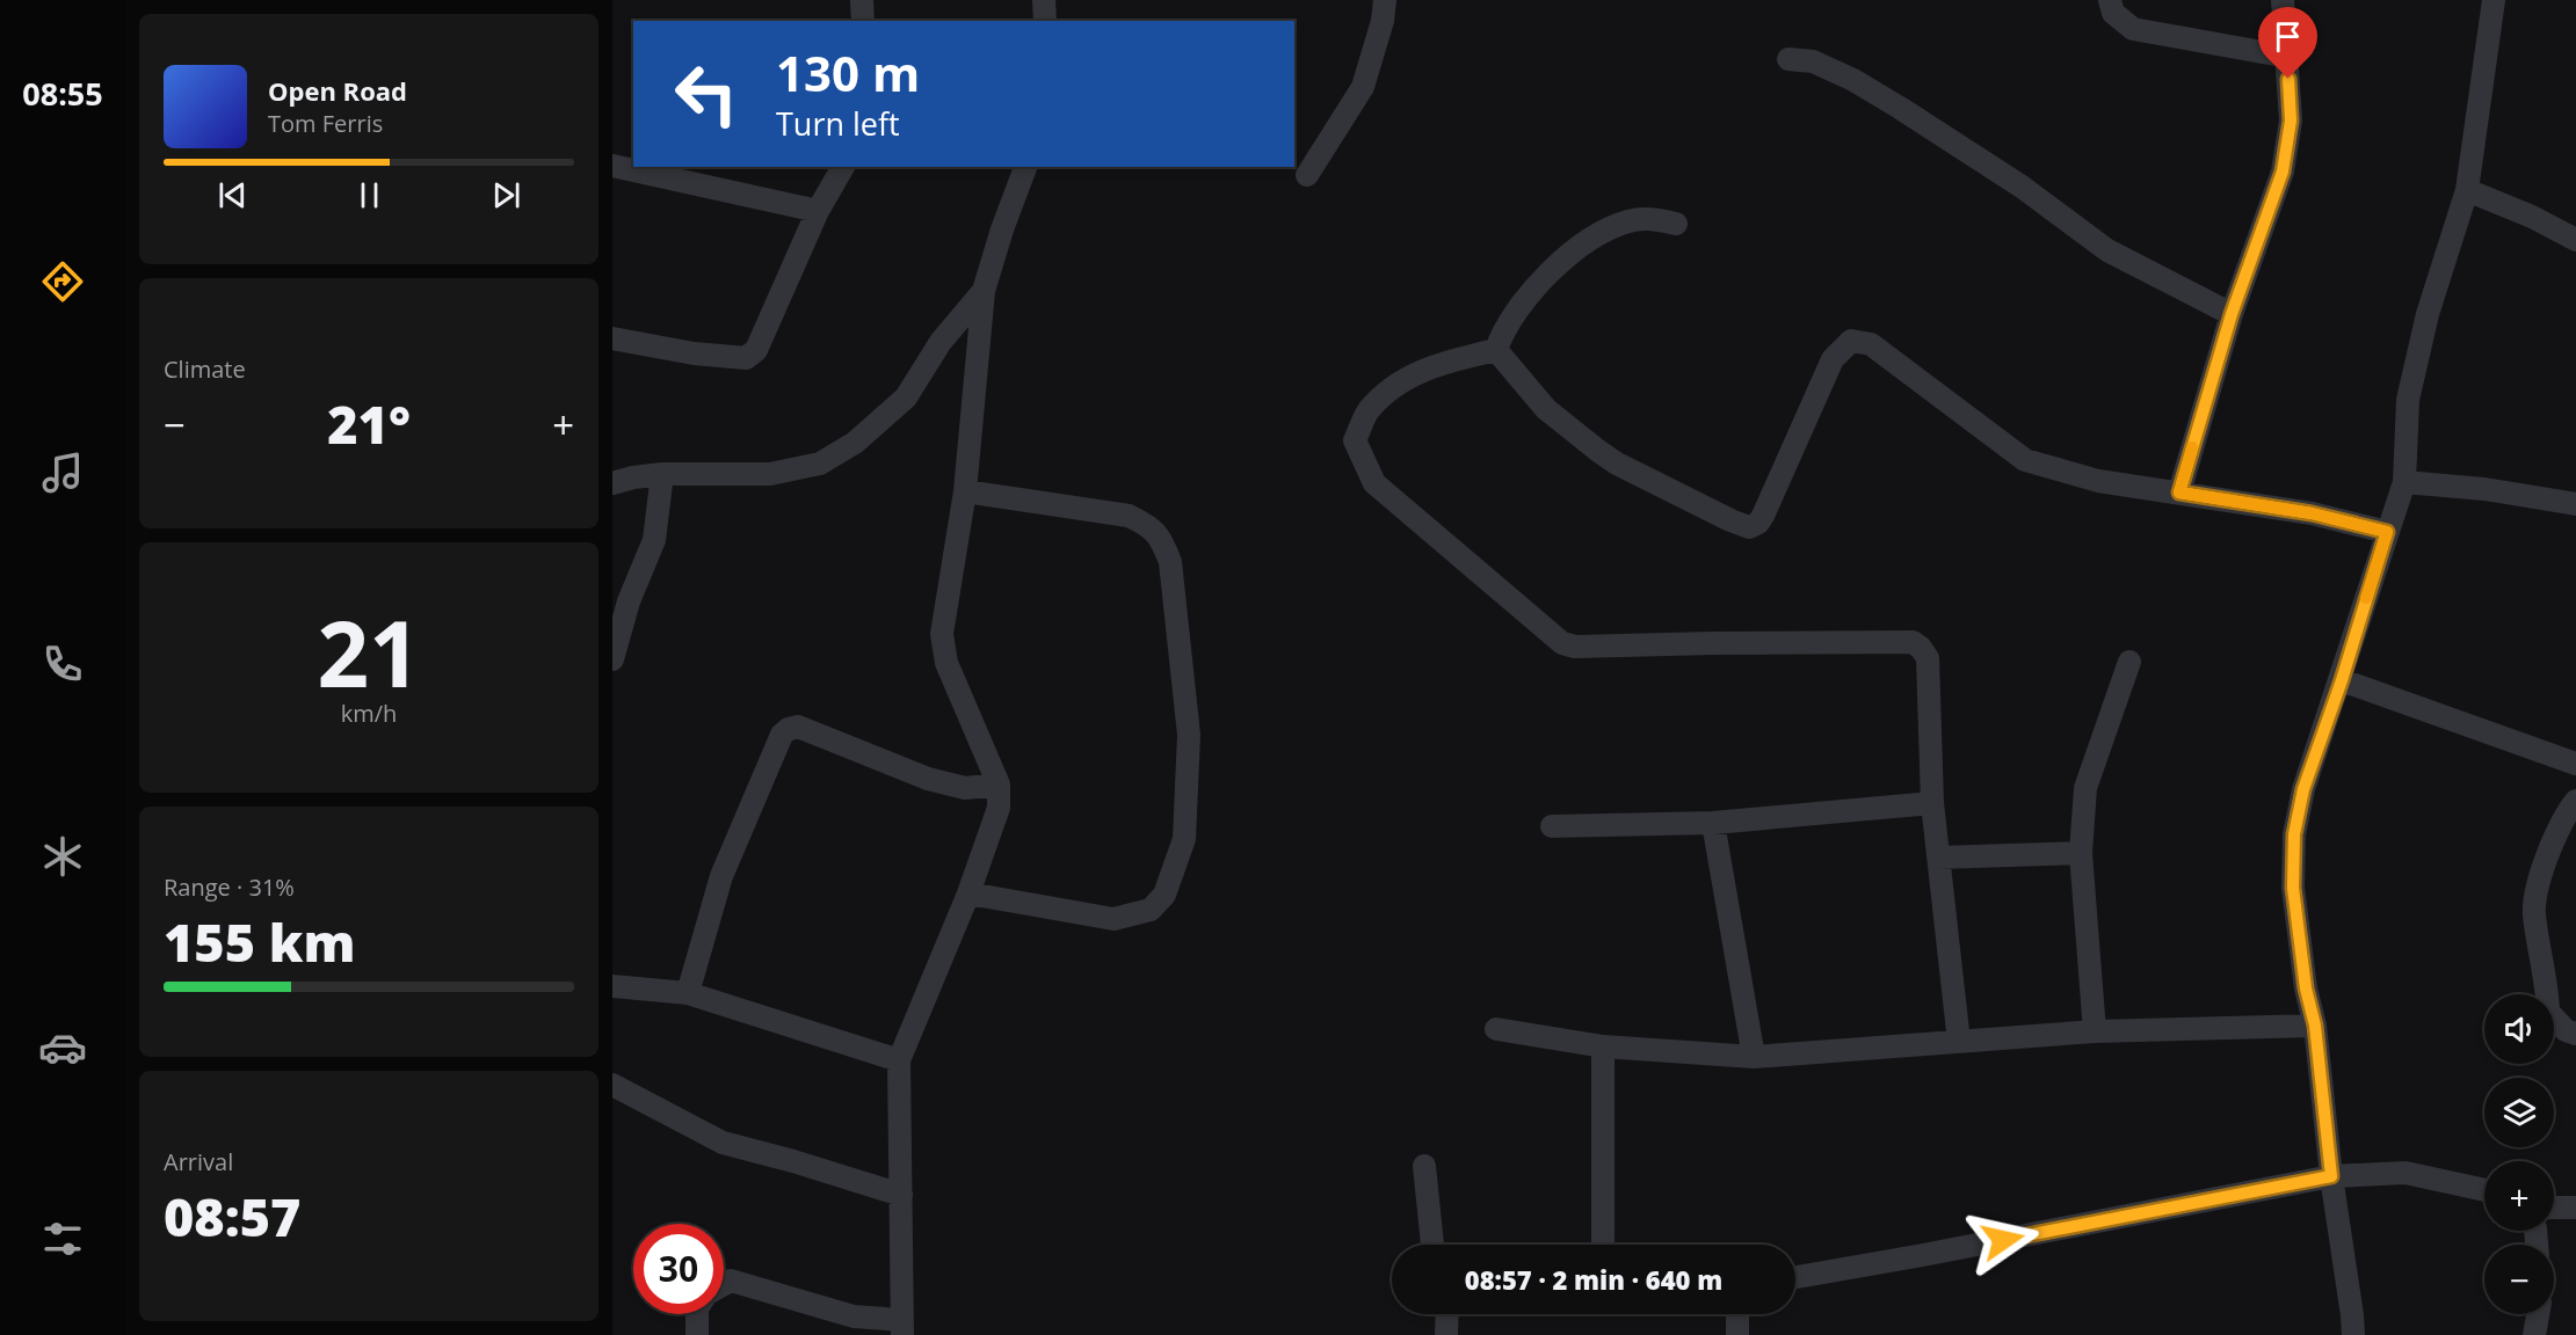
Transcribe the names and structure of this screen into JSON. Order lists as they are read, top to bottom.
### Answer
{
  "page": {
    "tabs": "08:55",
    "turn": ["130 m", "Turn left"],
    "song": ["Open Road", "Tom Ferris"],
    "tile": [
      "Climate",
      ["21", "km/h"],
      ["Range · 31%", "155 km"],
      ["Arrival", "08:57"]
    ],
    "heat": ["−", "21°", "+"],
    "map_buttons": ["+", "−"],
    "limit": "30",
    "trip": "08:57 · 2 min · 640 m"
  }
}
